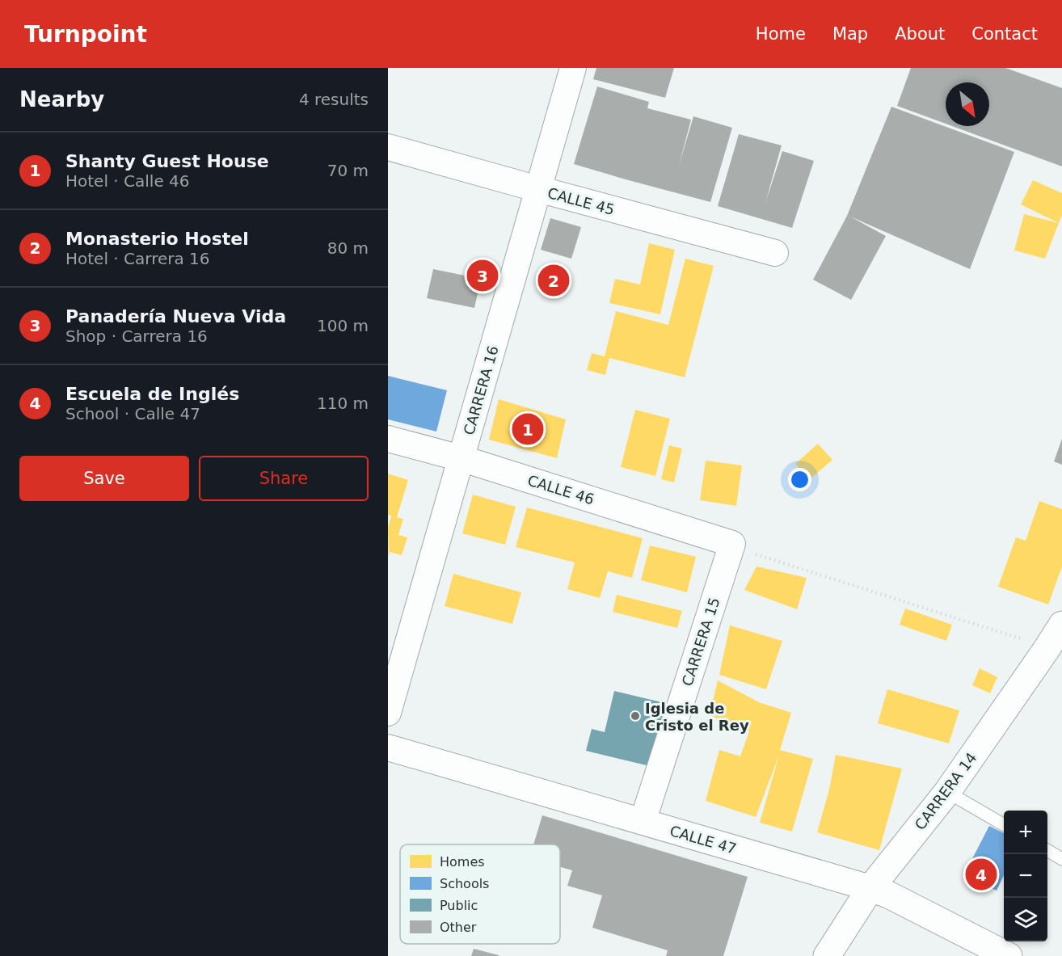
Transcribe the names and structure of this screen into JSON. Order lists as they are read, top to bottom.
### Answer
{
  "streets": {
    "main road": ["CARRERA 14", "CALLE 47"],
    "street": [
      "CALLE 45",
      "CARRERA 16",
      "CALLE 46",
      "CARRERA 15"
    ]
  },
  "crossings": [
    ["CALLE 45", "CARRERA 16"],
    ["CARRERA 16", "CALLE 46"],
    ["CALLE 46", "CARRERA 15"],
    ["CARRERA 15", "CALLE 47"],
    ["CARRERA 14", "CALLE 47"]
  ],
  "places": ["Iglesia de Cristo el Rey"],
  "legend": [
    "Homes",
    "Schools",
    "Public",
    "Other"
  ],
  "north": "bottom right",
  "page": {
    "header": "Turnpoint",
    "nav": [
      "Home",
      "Map",
      "About",
      "Contact"
    ],
    "heading": ["Nearby", "4 results"],
    "list": [
      {
        "mark": "1",
        "name": "Shanty Guest House",
        "note": "Hotel · Calle 46",
        "value": "70 m"
      },
      {
        "mark": "2",
        "name": "Monasterio Hostel",
        "note": "Hotel · Carrera 16",
        "value": "80 m"
      },
      {
        "mark": "3",
        "name": "Panadería Nueva Vida",
        "note": "Shop · Carrera 16",
        "value": "100 m"
      },
      {
        "mark": "4",
        "name": "Escuela de Inglés",
        "note": "School · Calle 47",
        "value": "110 m"
      }
    ],
    "pins": [
      "3",
      "2",
      "1",
      "4"
    ],
    "buttons": ["Save", "Share"],
    "map_buttons": ["+", "−"]
  }
}
